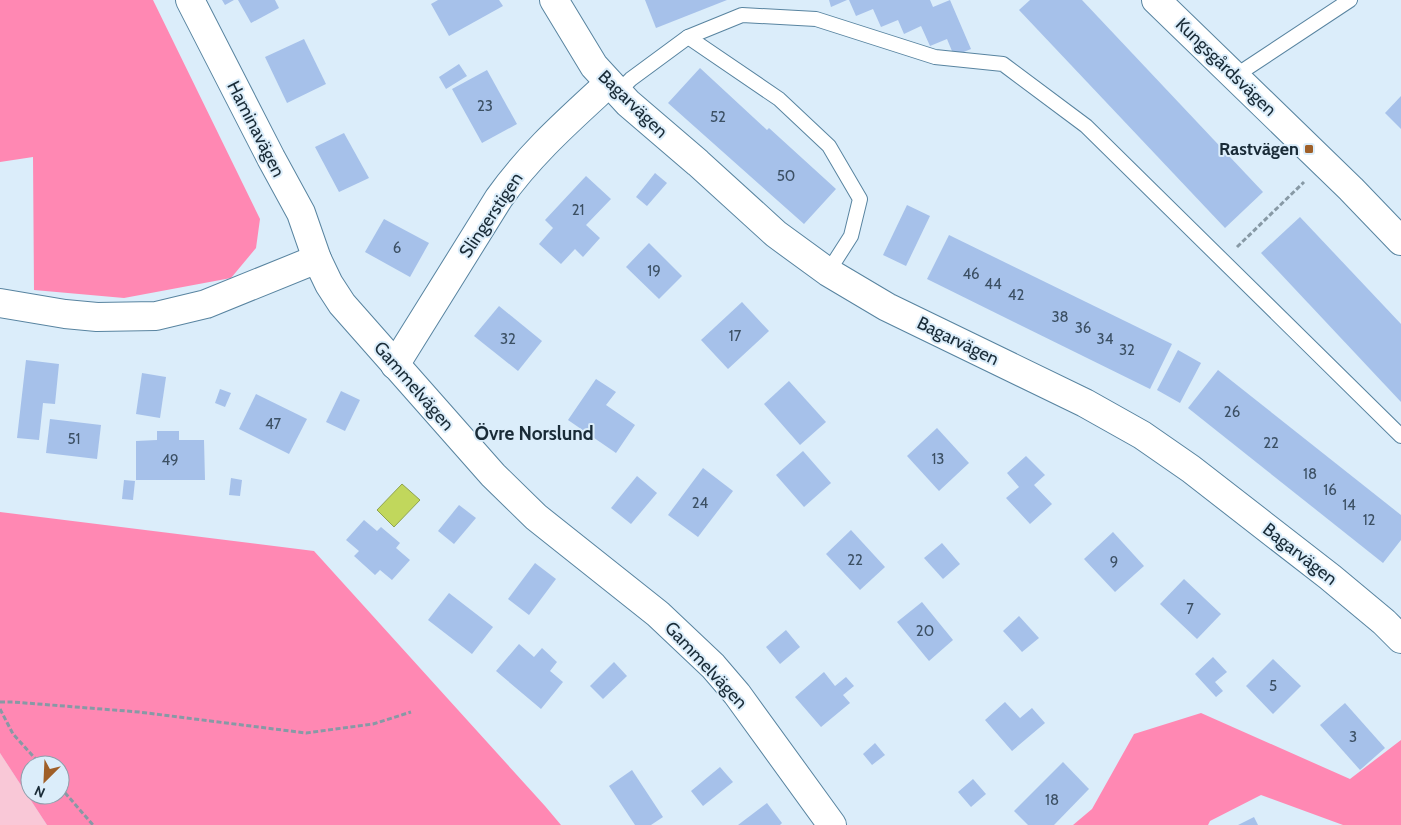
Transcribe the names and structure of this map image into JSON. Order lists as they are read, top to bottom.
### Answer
{
  "streets": {
    "street": [
      "Kungsgårdsvägen",
      "Bagarvägen",
      "Haminavägen",
      "Slingerstigen",
      "Gammelvägen"
    ]
  },
  "crossings": [
    ["Bagarvägen", "Slingerstigen"],
    ["Haminavägen", "Gammelvägen"],
    ["Slingerstigen", "Gammelvägen"]
  ],
  "districts": ["Övre Norslund"],
  "places": {
    "transit": ["Rastvägen"]
  },
  "house_numbers": [
    "23",
    "52",
    "50",
    "21",
    "6",
    "19",
    "46",
    "44",
    "42",
    "38",
    "36",
    "17",
    "32",
    "34",
    "32",
    "26",
    "47",
    "51",
    "22",
    "13",
    "49",
    "18",
    "16",
    "24",
    "14",
    "12",
    "22",
    "9",
    "7",
    "20",
    "5",
    "3",
    "18"
  ],
  "north": "bottom left"
}
